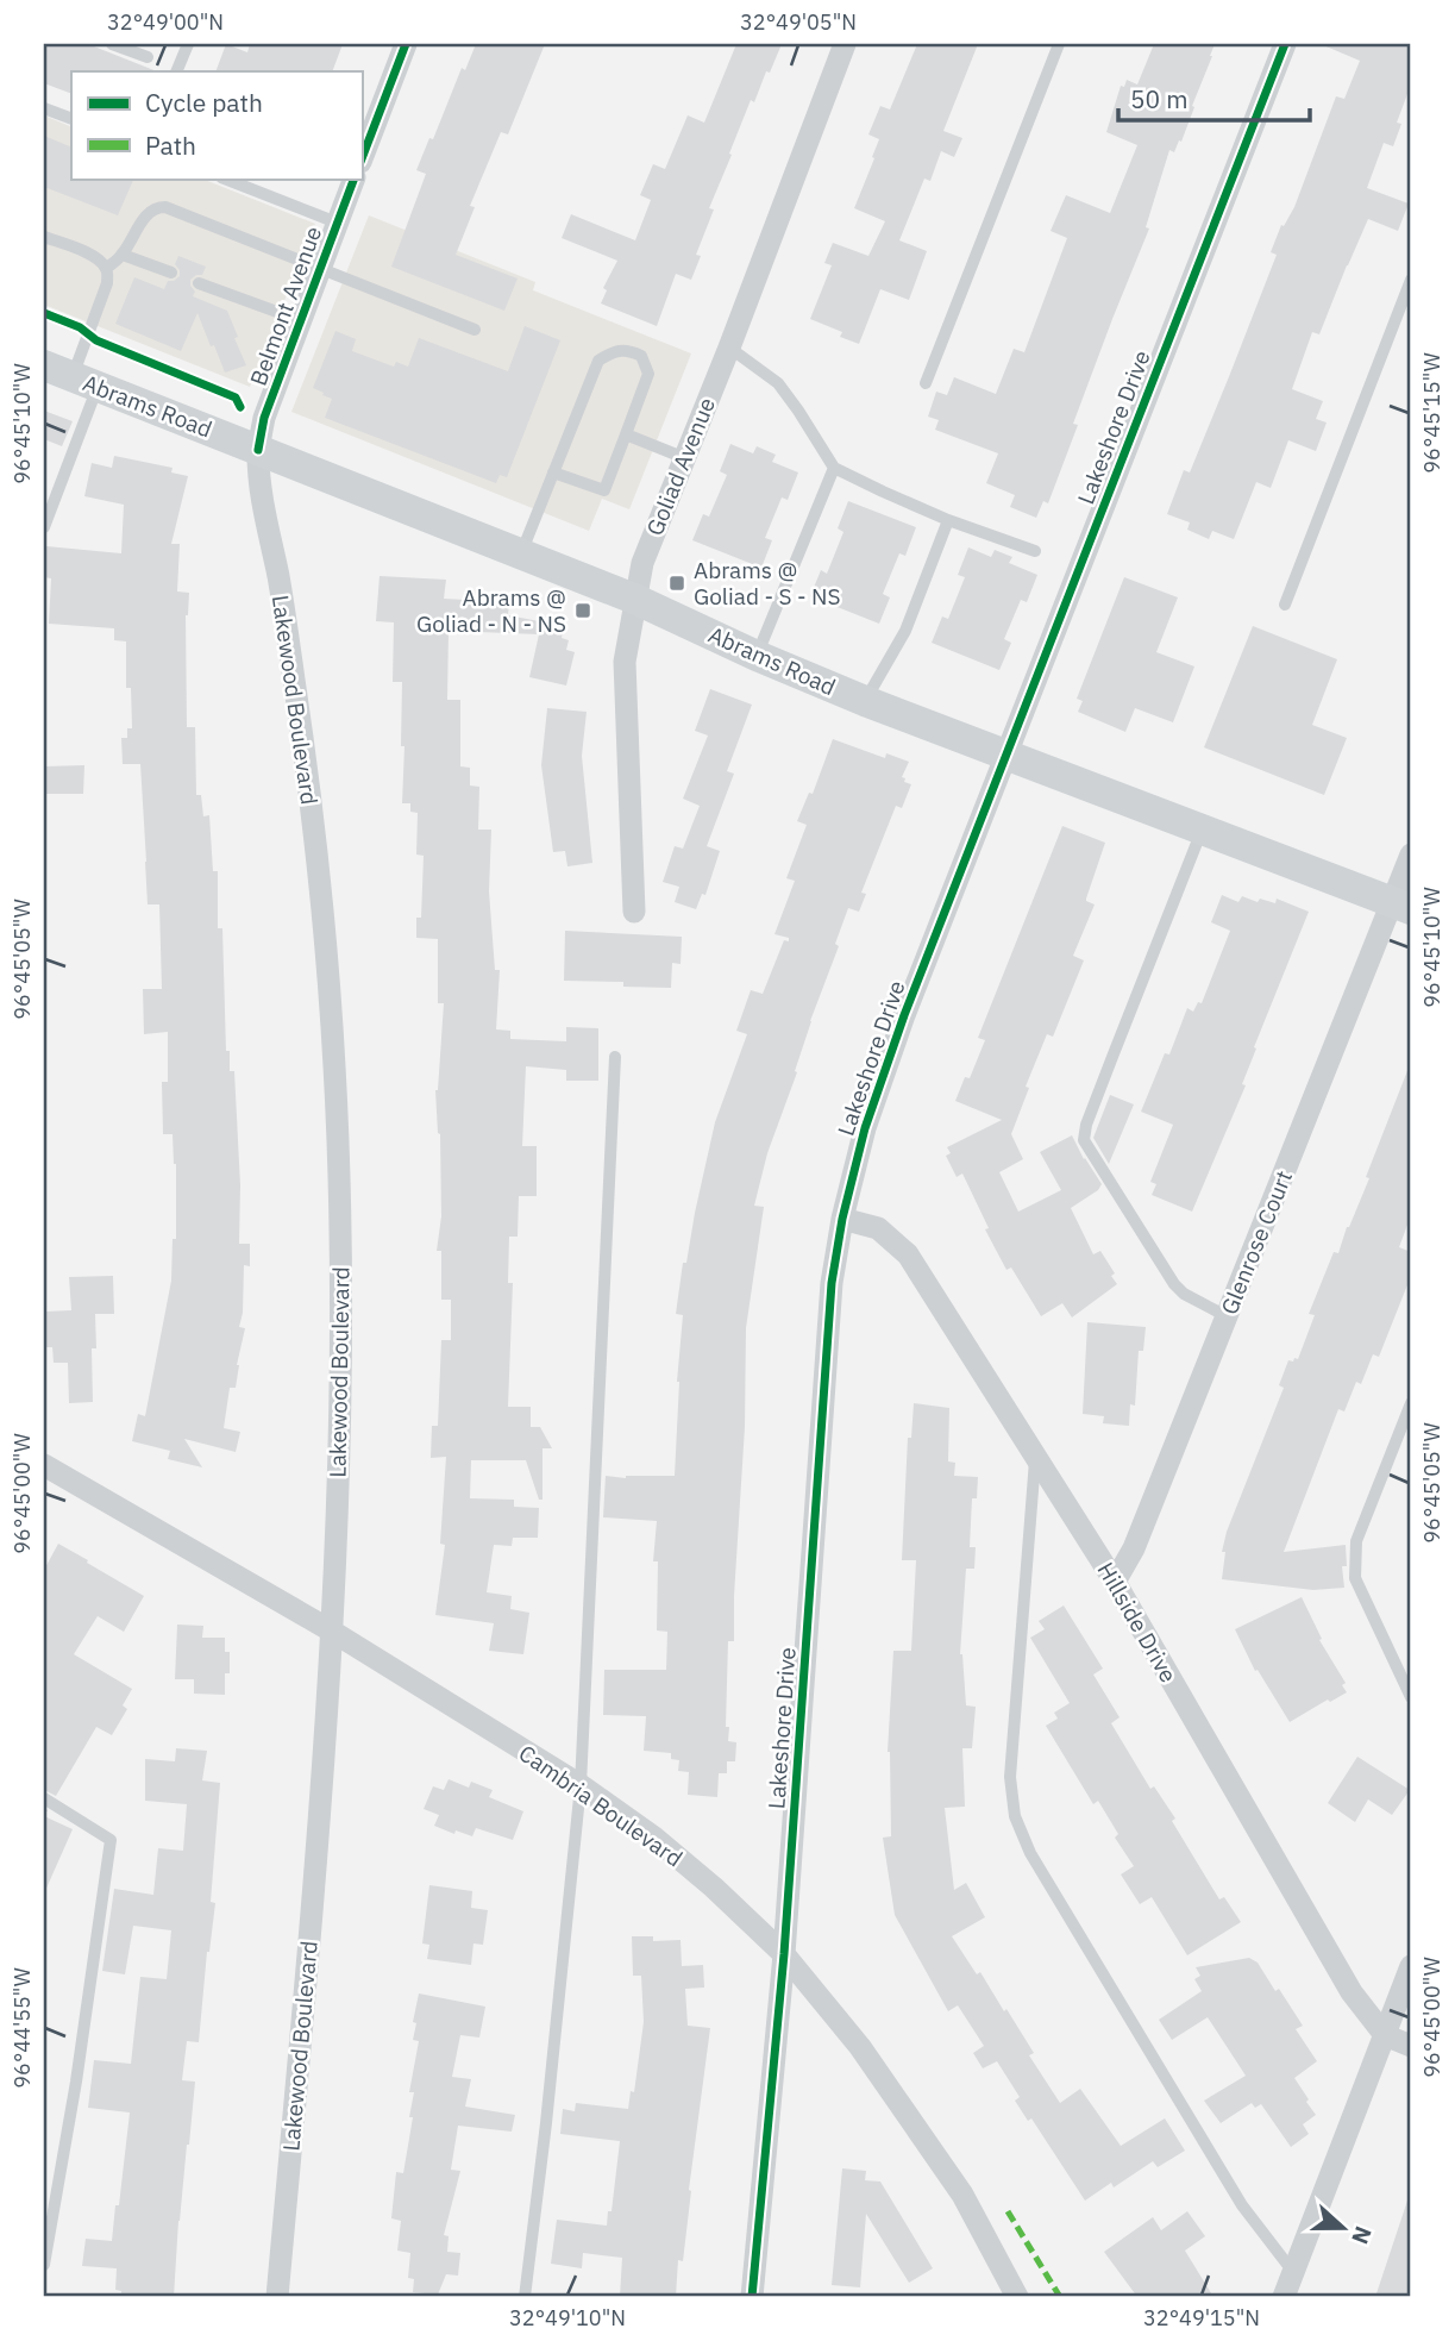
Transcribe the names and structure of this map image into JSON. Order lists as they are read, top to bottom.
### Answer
{
  "streets": {
    "main road": ["Abrams Road"],
    "street": [
      "Belmont Avenue",
      "Lakeshore Drive",
      "Goliad Avenue",
      "Lakewood Boulevard",
      "Glenrose Court",
      "Hillside Drive",
      "Cambria Boulevard"
    ]
  },
  "crossings": [
    ["Belmont Avenue", "Abrams Road"],
    ["Belmont Avenue", "Lakewood Boulevard"],
    ["Abrams Road", "Lakeshore Drive"],
    ["Abrams Road", "Goliad Avenue"],
    ["Abrams Road", "Lakewood Boulevard"],
    ["Abrams Road", "Glenrose Court"],
    ["Lakeshore Drive", "Hillside Drive"],
    ["Lakeshore Drive", "Cambria Boulevard"],
    ["Lakewood Boulevard", "Cambria Boulevard"],
    ["Glenrose Court", "Hillside Drive"]
  ],
  "places": {
    "transit": ["Abrams @ Goliad - S - NS", "Abrams @ Goliad - N - NS"]
  },
  "legend": ["Cycle path", "Path"],
  "scale_bar": "50 m",
  "north": "right",
  "coordinates": [
    "32°49'00\"N",
    "32°49'05\"N",
    "96°45'15\"W",
    "96°45'10\"W",
    "96°45'05\"W",
    "96°45'00\"W",
    "96°44'55\"W",
    "32°49'10\"N",
    "32°49'15\"N"
  ]
}
